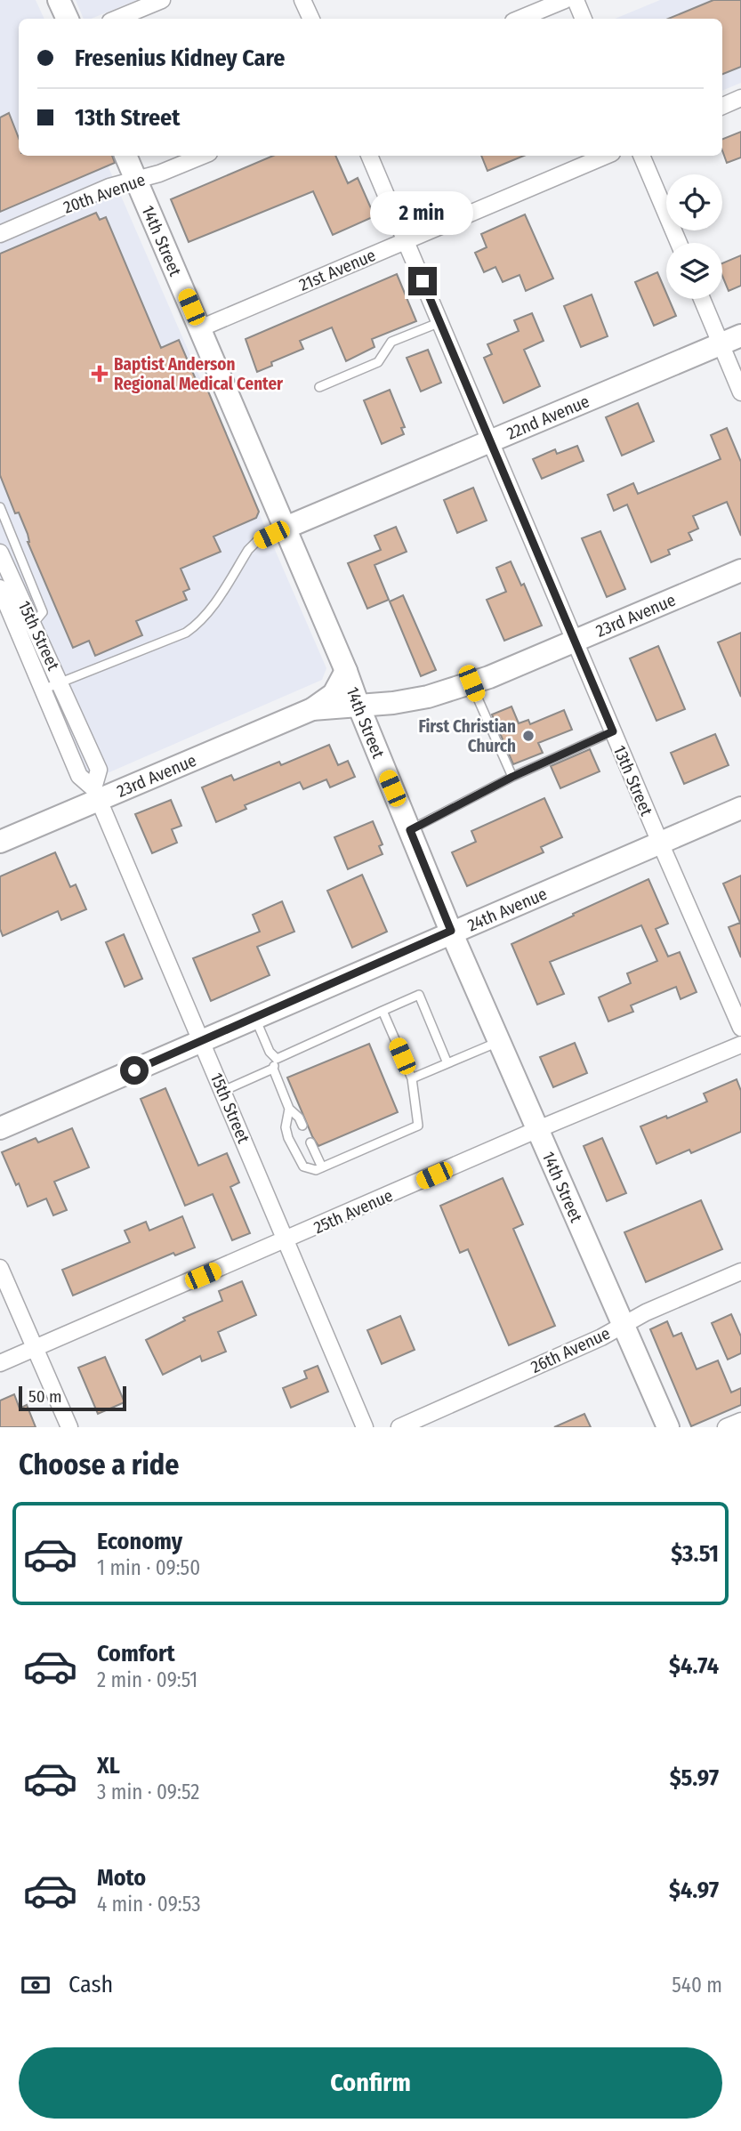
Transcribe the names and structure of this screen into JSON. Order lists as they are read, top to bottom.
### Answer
{
  "streets": {
    "main road": [
      "14th Street",
      "22nd Avenue",
      "23rd Avenue",
      "24th Avenue"
    ],
    "street": [
      "20th Avenue",
      "21st Avenue",
      "15th Street",
      "13th Street",
      "25th Avenue",
      "26th Avenue"
    ]
  },
  "crossings": [
    ["20th Avenue", "14th Street"],
    ["14th Street", "21st Avenue"],
    ["14th Street", "22nd Avenue"],
    ["14th Street", "23rd Avenue"],
    ["14th Street", "24th Avenue"],
    ["14th Street", "25th Avenue"],
    ["14th Street", "26th Avenue"],
    ["21st Avenue", "13th Street"],
    ["22nd Avenue", "13th Street"],
    ["23rd Avenue", "15th Street"],
    ["23rd Avenue", "13th Street"],
    ["15th Street", "24th Avenue"],
    ["15th Street", "25th Avenue"],
    ["13th Street", "24th Avenue"]
  ],
  "places": {
    "health": ["Baptist Anderson Regional Medical Center"],
    "other": ["First Christian Church"]
  },
  "scale_bar": "50 m",
  "page": {
    "banner": ["Fresenius Kidney Care", "13th Street"],
    "bubble": "2 min",
    "scale": "50 m",
    "heading": "Choose a ride",
    "list": [
      {
        "name": "Economy",
        "note": "1 min · 09:50",
        "value": "$3.51"
      },
      {
        "name": "Comfort",
        "note": "2 min · 09:51",
        "value": "$4.74"
      },
      {
        "name": "XL",
        "note": "3 min · 09:52",
        "value": "$5.97"
      },
      {
        "name": "Moto",
        "note": "4 min · 09:53",
        "value": "$4.97"
      }
    ],
    "pay": ["Cash", "540 m"],
    "buttons": "Confirm"
  }
}
